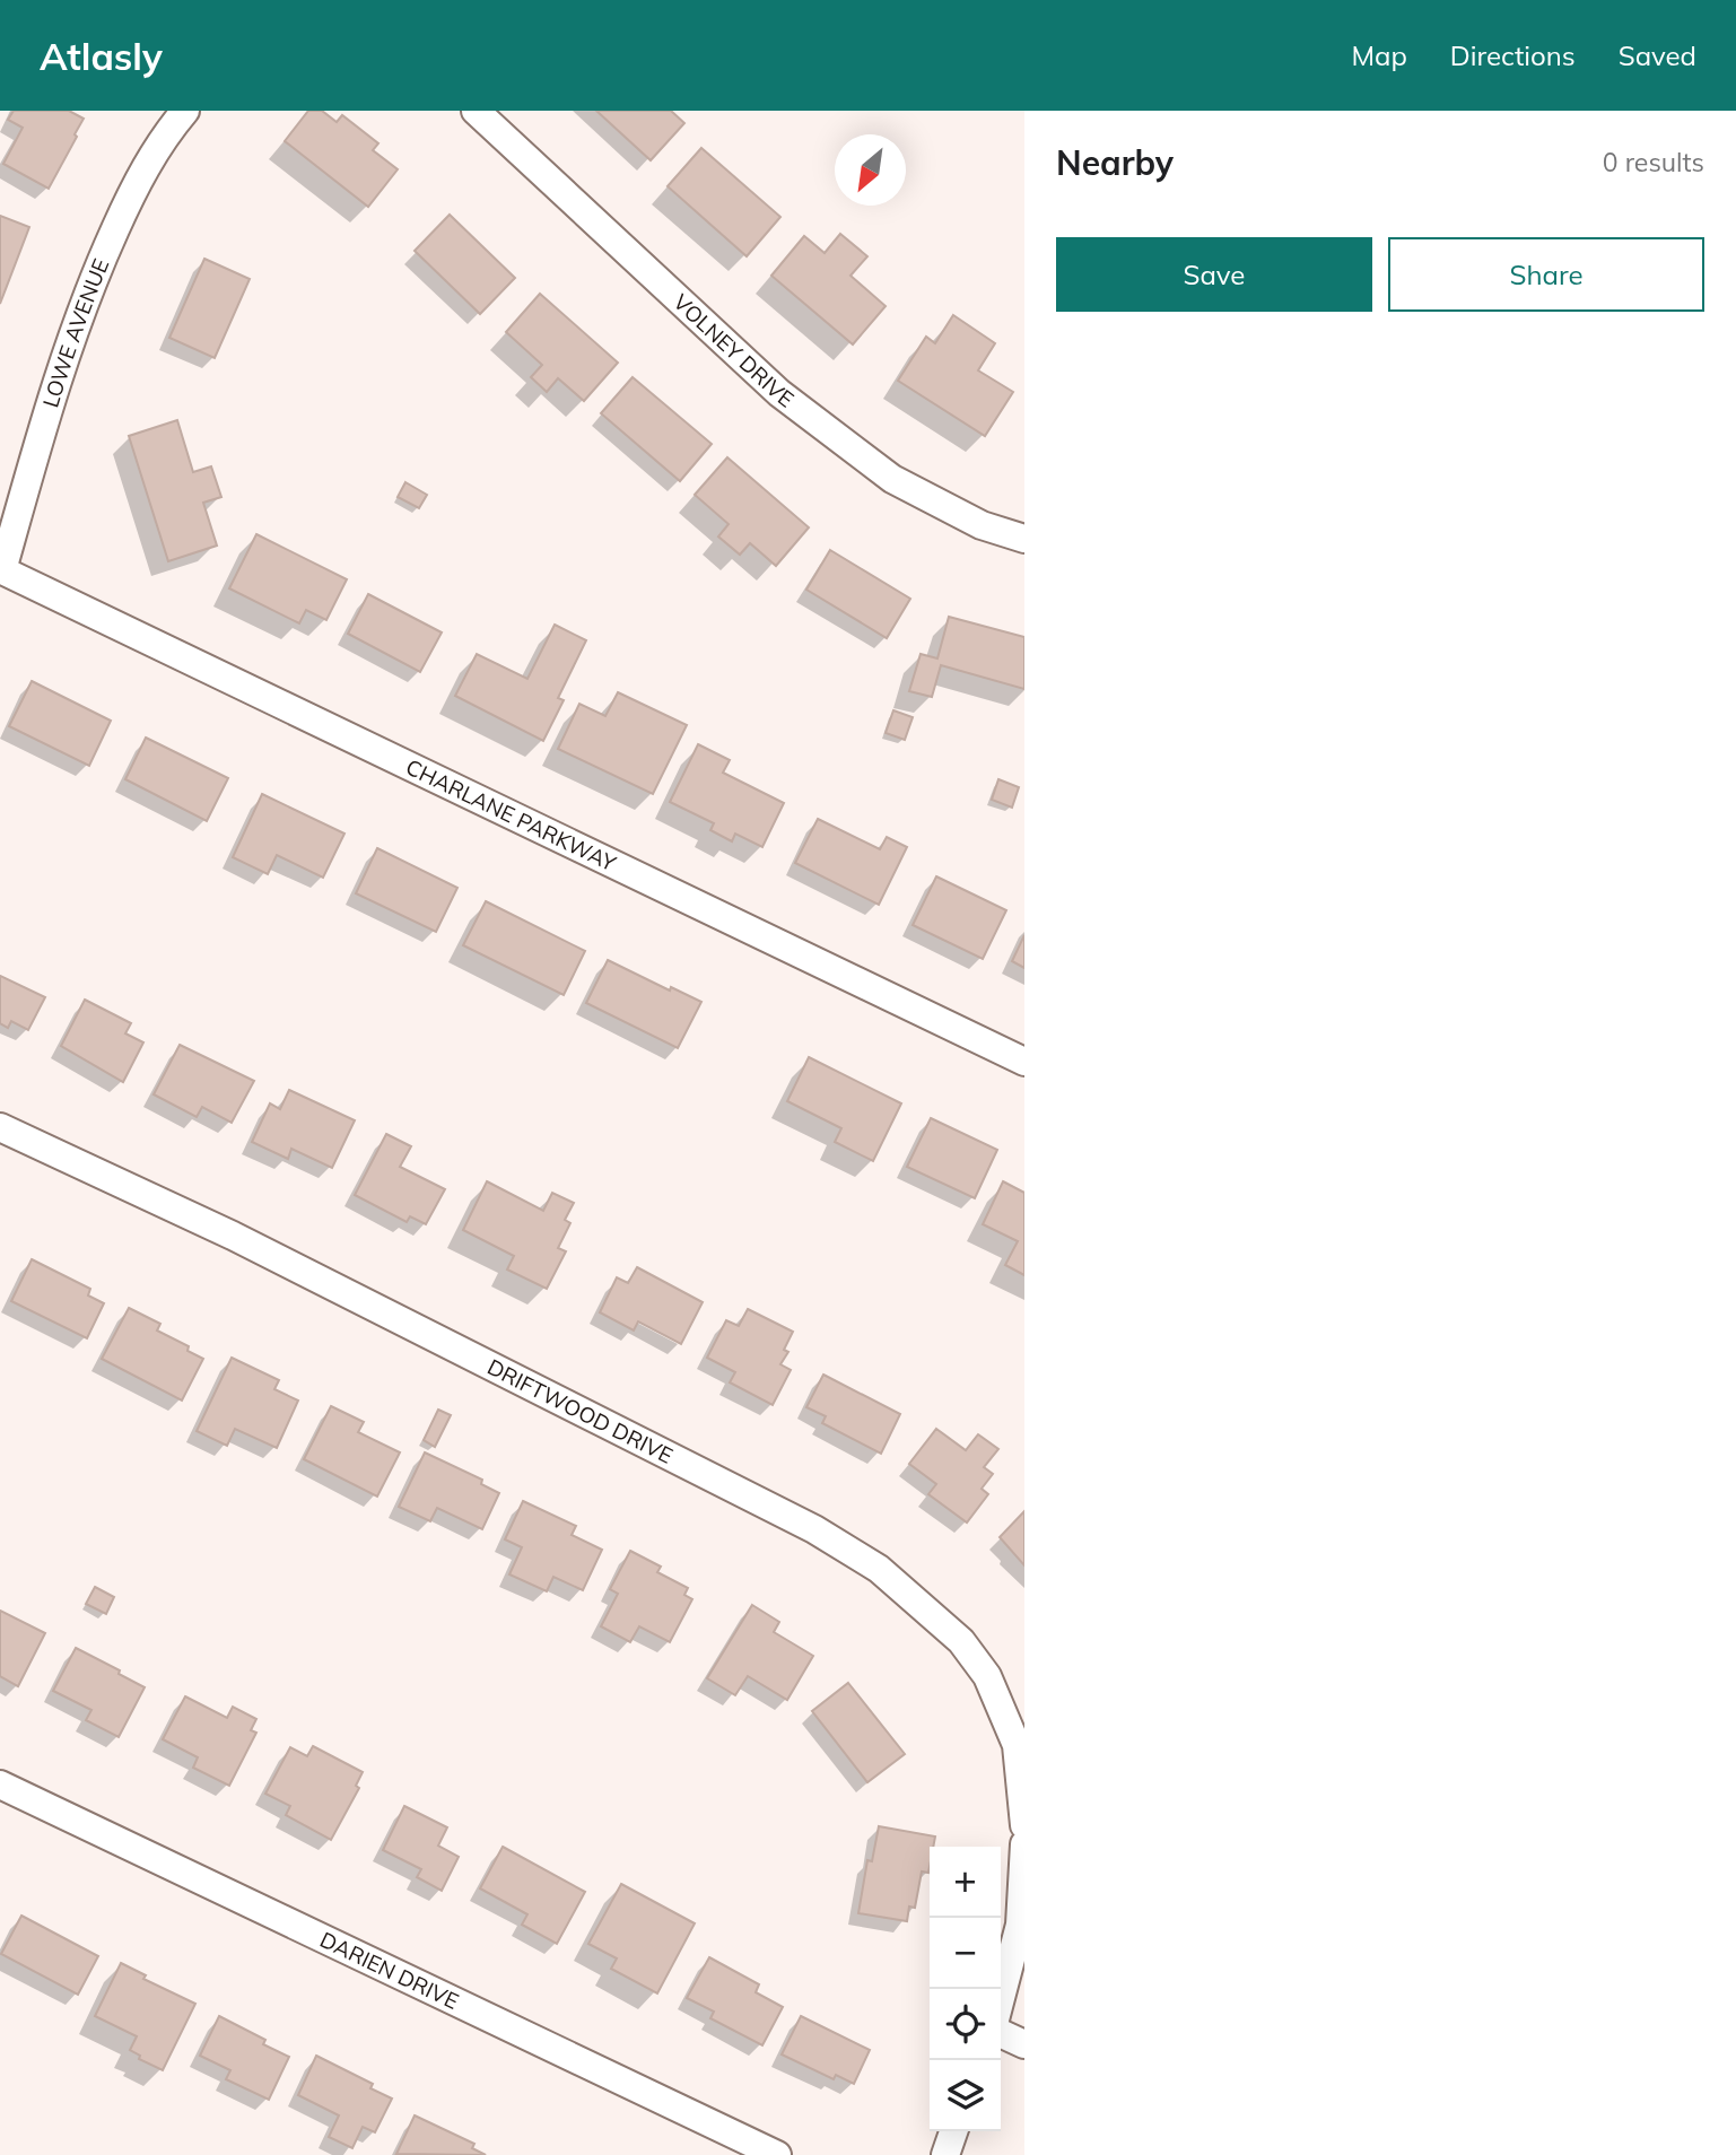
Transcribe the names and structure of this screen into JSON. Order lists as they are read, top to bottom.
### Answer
{
  "streets": {
    "street": [
      "LOWE AVENUE",
      "VOLNEY DRIVE",
      "CHARLANE PARKWAY",
      "DRIFTWOOD DRIVE",
      "DARIEN DRIVE"
    ]
  },
  "crossings": [
    ["LOWE AVENUE", "CHARLANE PARKWAY"]
  ],
  "north": "bottom left",
  "page": {
    "header": "Atlasly",
    "nav": ["Map", "Directions", "Saved"],
    "heading": ["Nearby", "0 results"],
    "buttons": ["Save", "Share"],
    "map_buttons": ["+", "−"]
  }
}
